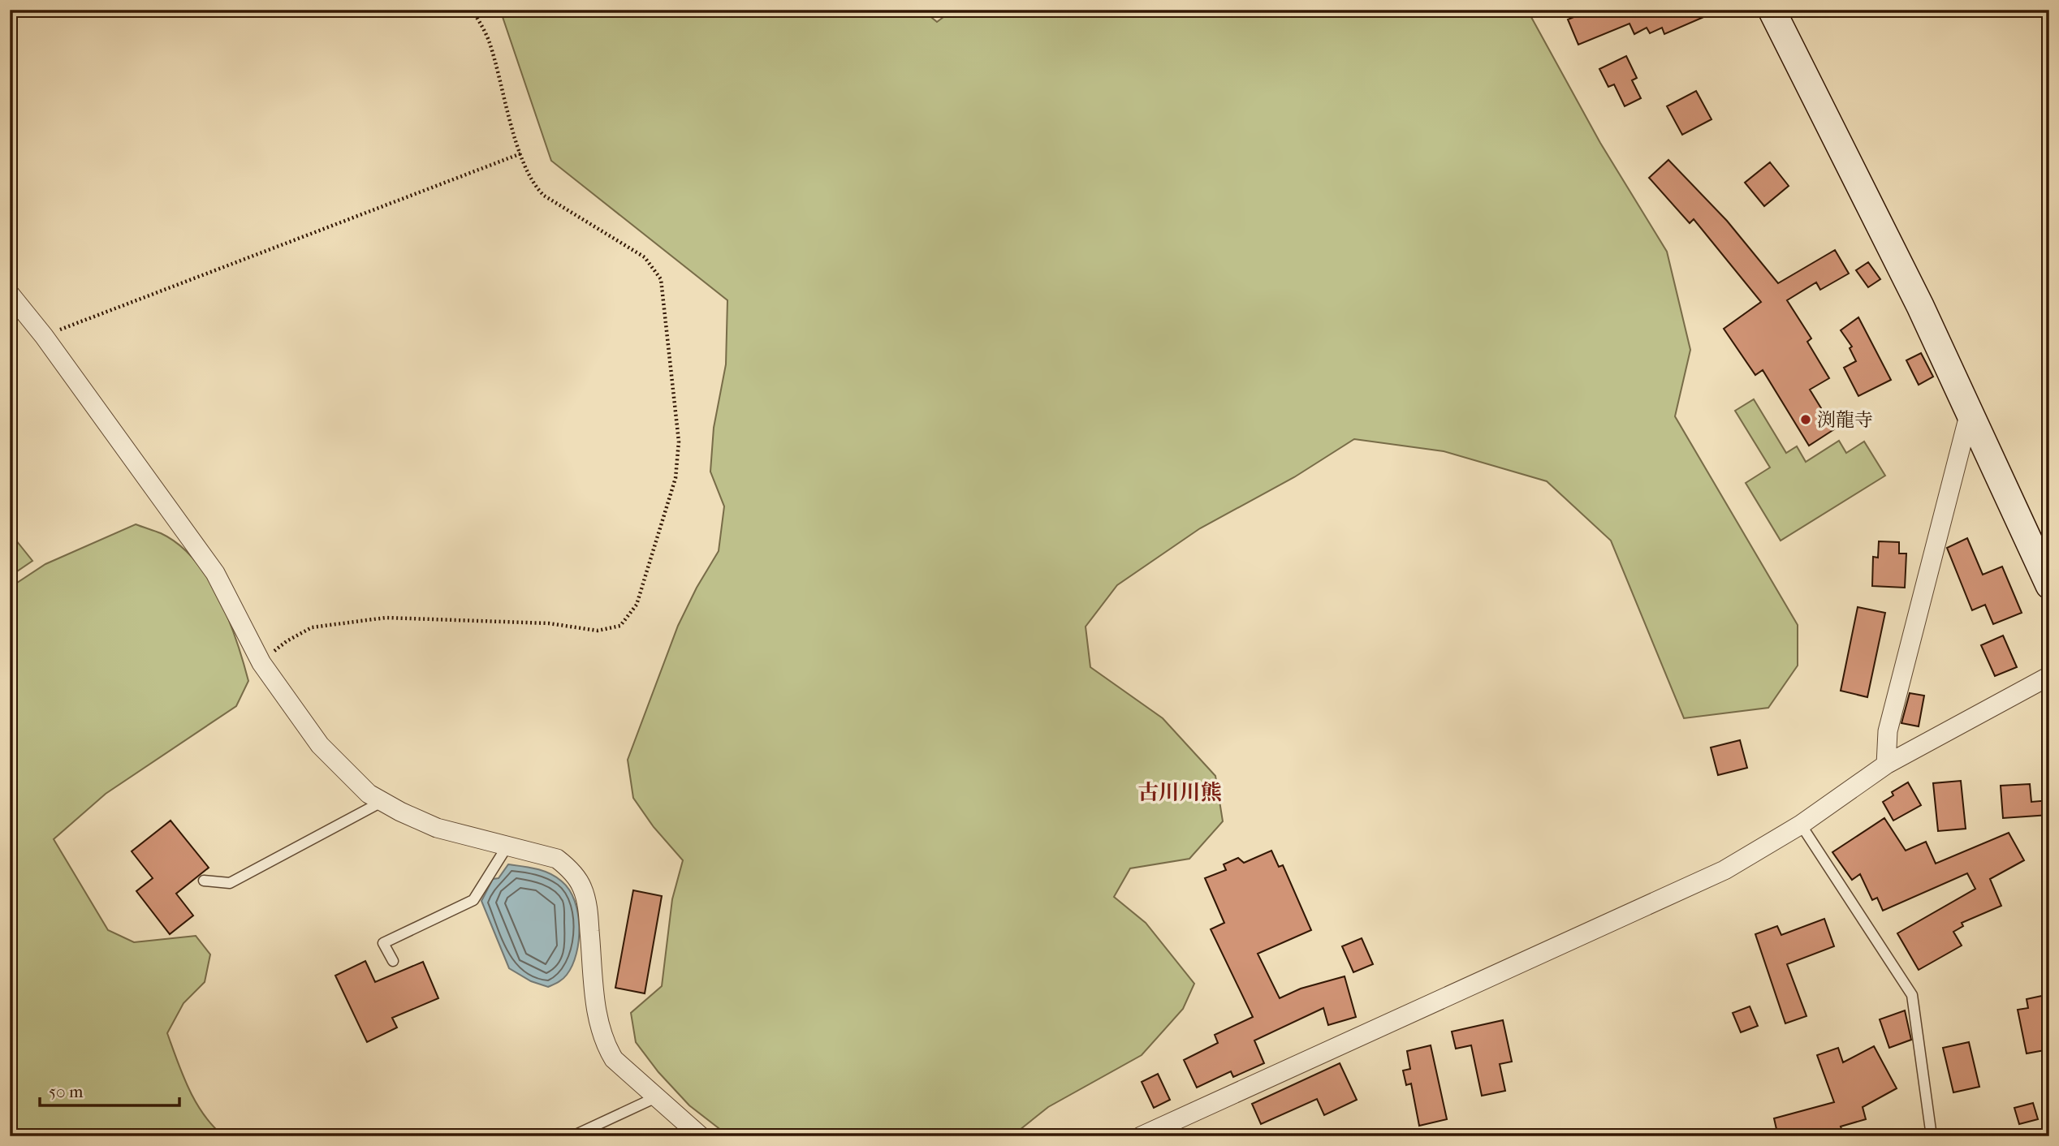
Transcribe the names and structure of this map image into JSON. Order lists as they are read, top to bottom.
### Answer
{
  "districts": ["古川川熊"],
  "places": ["渕龍寺"],
  "scale_bar": "50 m"
}
